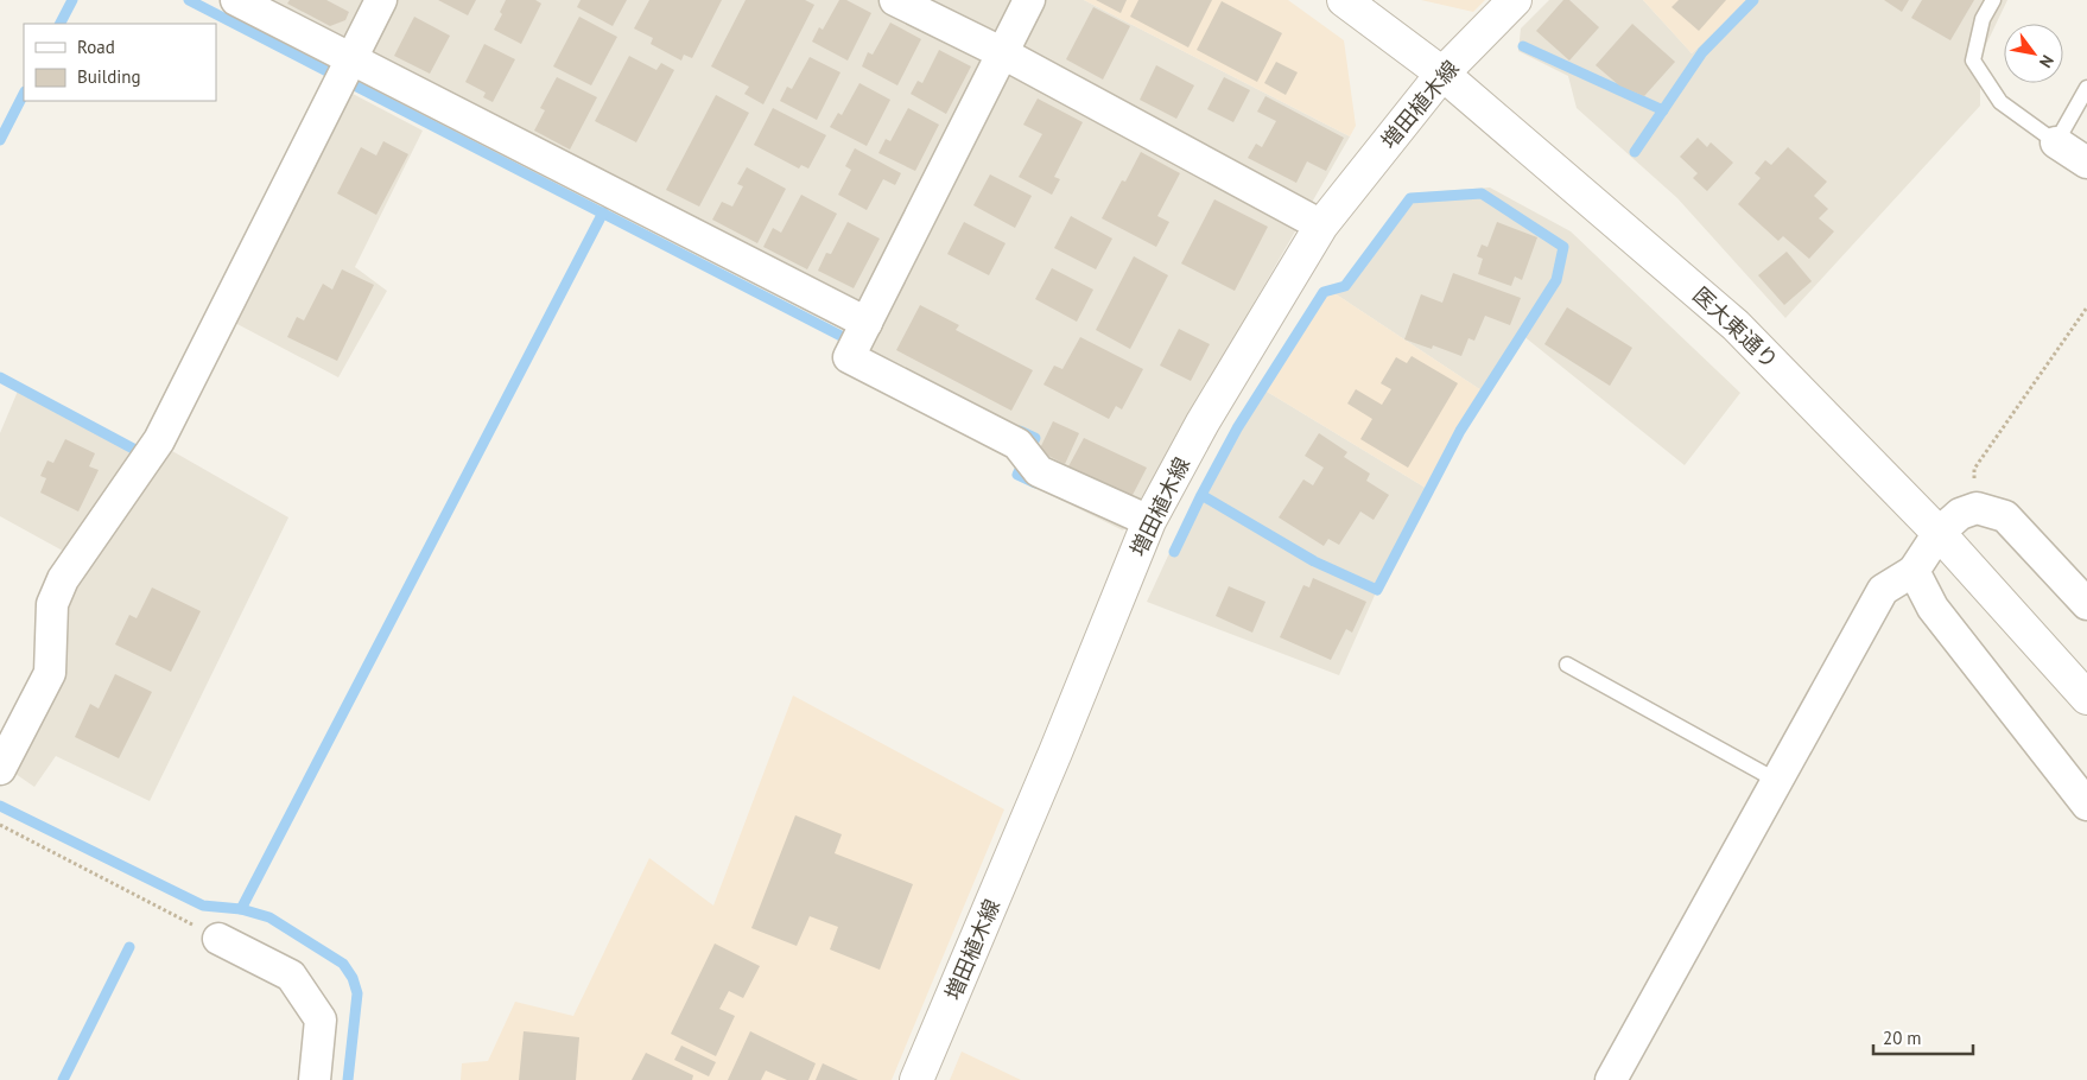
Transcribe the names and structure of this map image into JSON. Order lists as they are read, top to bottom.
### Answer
{
  "streets": {
    "street": ["増田植木線", "医大東通り"]
  },
  "crossings": [
    ["増田植木線", "医大東通り"]
  ],
  "legend": ["Road", "Building"],
  "scale_bar": "20 m",
  "north": "bottom right"
}
